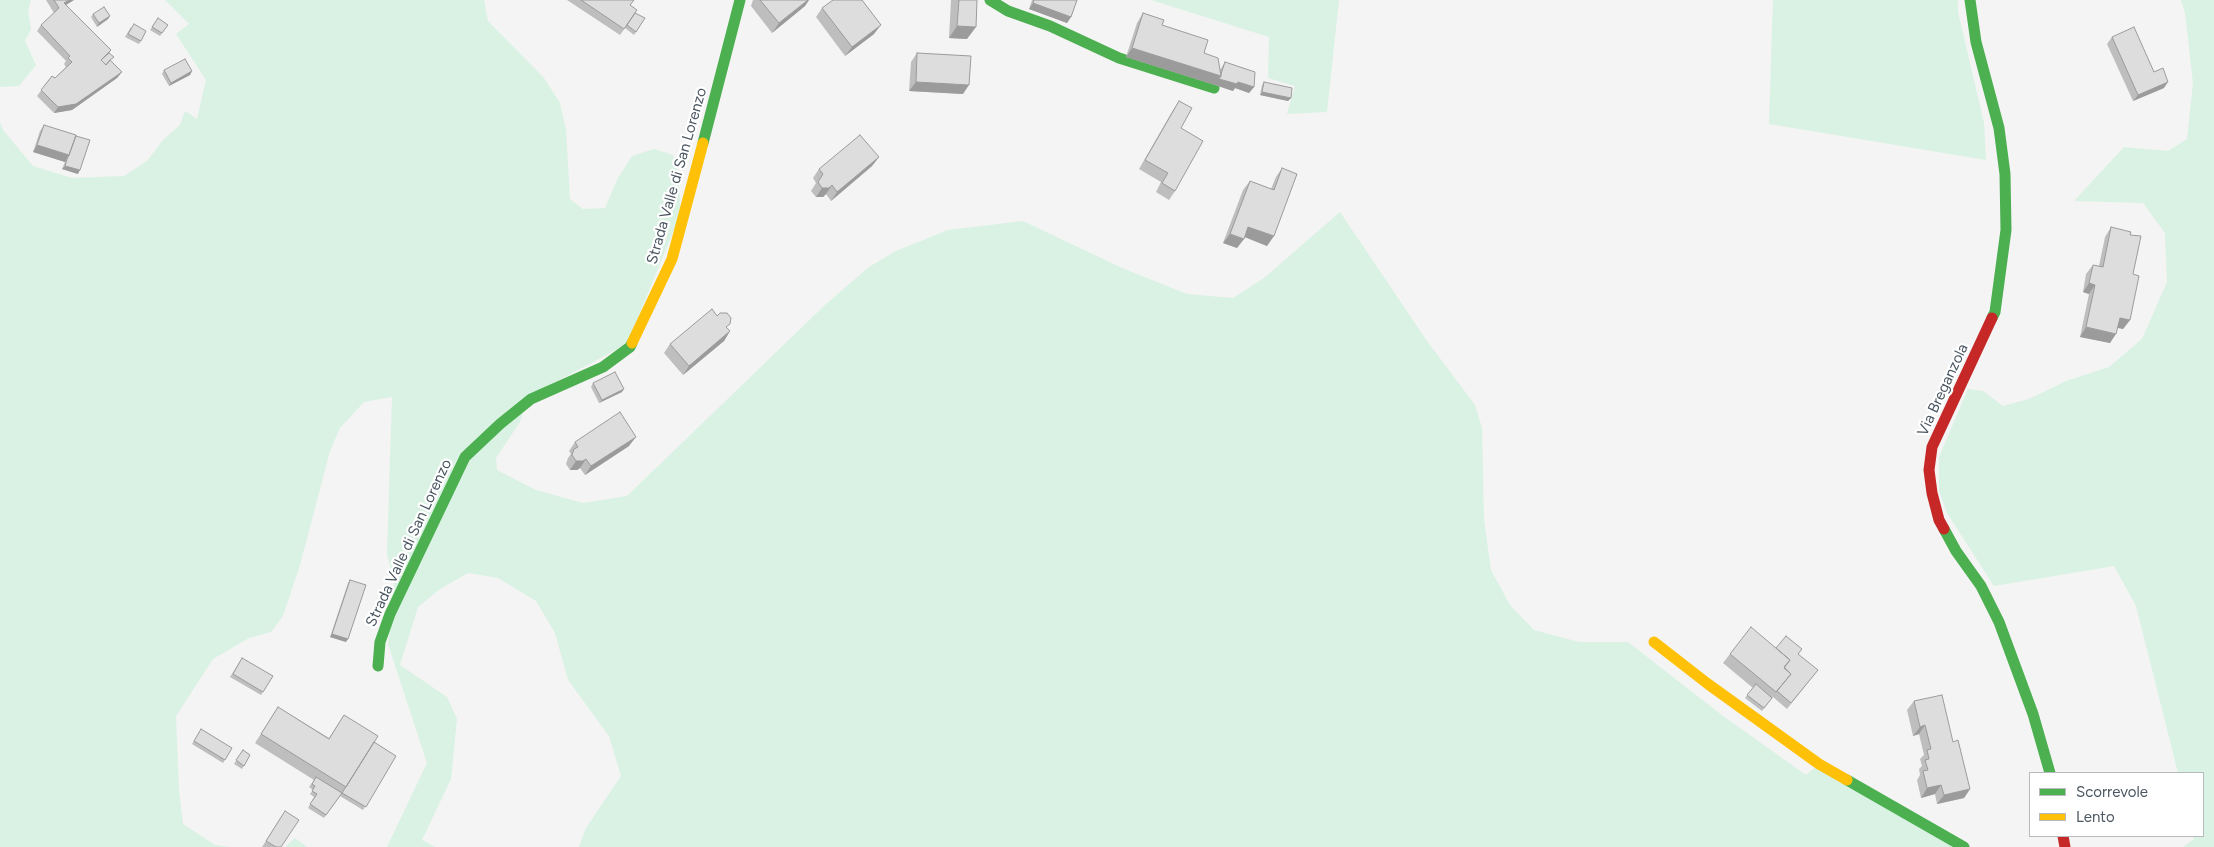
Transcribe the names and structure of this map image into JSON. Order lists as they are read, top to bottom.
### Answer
{
  "streets": {
    "street": ["Strada Valle di San Lorenzo", "Via Breganzola"]
  },
  "legend": ["Scorrevole", "Lento"]
}
